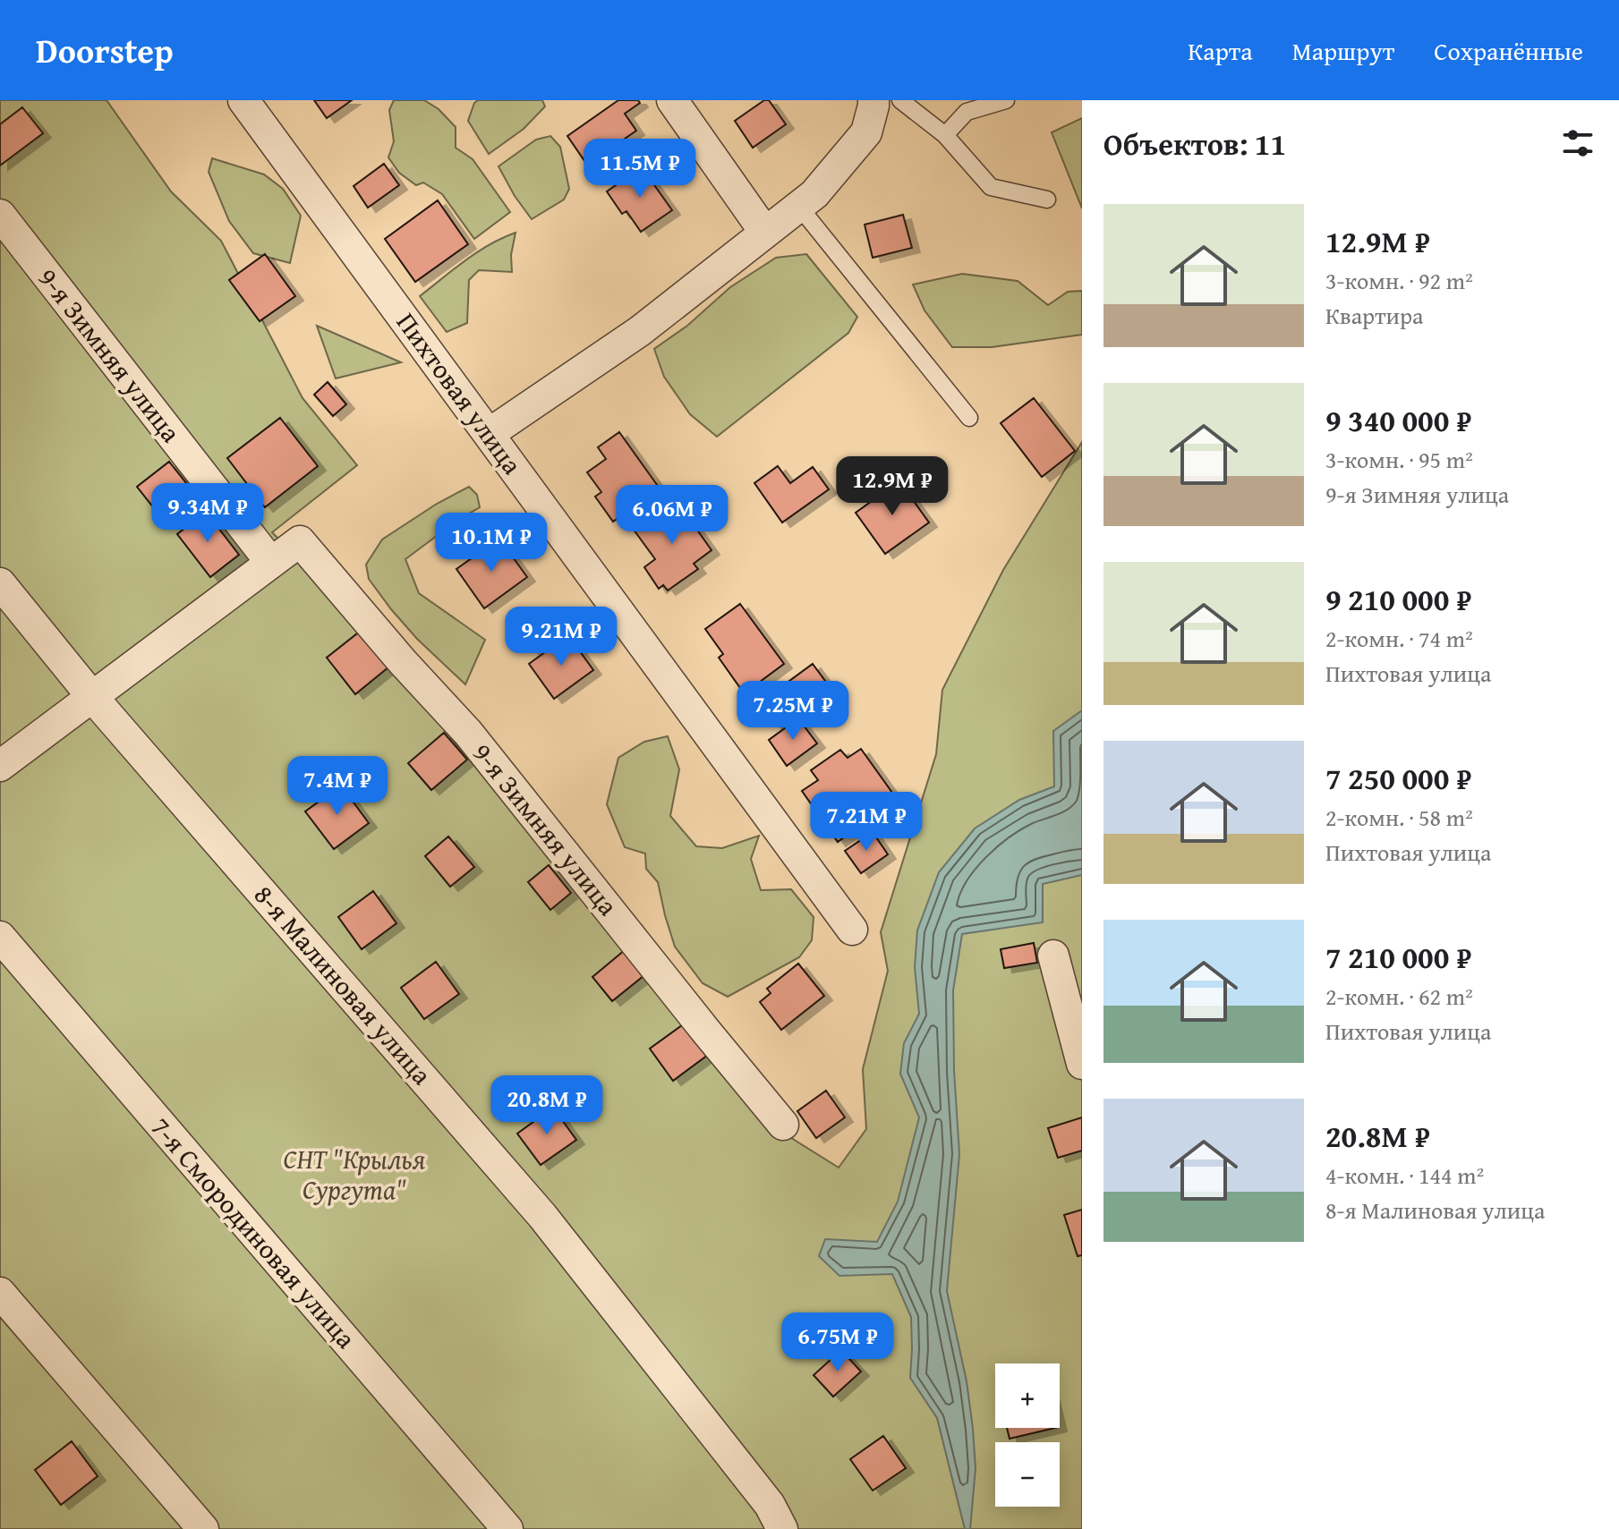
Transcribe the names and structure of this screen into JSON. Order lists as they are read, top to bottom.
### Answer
{
  "streets": {
    "street": [
      "9-я Зимняя улица",
      "Пихтовая улица",
      "8-я Малиновая улица",
      "7-я Смородиновая улица"
    ]
  },
  "parks": ["CНТ \"Крылья Сургута\""],
  "page": {
    "header": "Doorstep",
    "nav": ["Карта", "Маршрут", "Сохранённые"],
    "heading": "Объектов: 11",
    "price": [
      "11.5M ₽",
      "12.9M ₽",
      "9.34M ₽",
      "6.06M ₽",
      "10.1M ₽",
      "9.21M ₽",
      "7.25M ₽",
      "7.4M ₽",
      "7.21M ₽",
      "20.8M ₽",
      "6.75M ₽"
    ],
    "list": [
      {
        "name": "12.9M ₽",
        "note": "3-комн. · 92 m² · Квартира"
      },
      {
        "name": "9 340 000 ₽",
        "note": "3-комн. · 95 m² · 9-я Зимняя улица"
      },
      {
        "name": "9 210 000 ₽",
        "note": "2-комн. · 74 m² · Пихтовая улица"
      },
      {
        "name": "7 250 000 ₽",
        "note": "2-комн. · 58 m² · Пихтовая улица"
      },
      {
        "name": "7 210 000 ₽",
        "note": "2-комн. · 62 m² · Пихтовая улица"
      },
      {
        "name": "20.8M ₽",
        "note": "4-комн. · 144 m² · 8-я Малиновая улица"
      }
    ],
    "map_buttons": ["+", "−"]
  }
}
